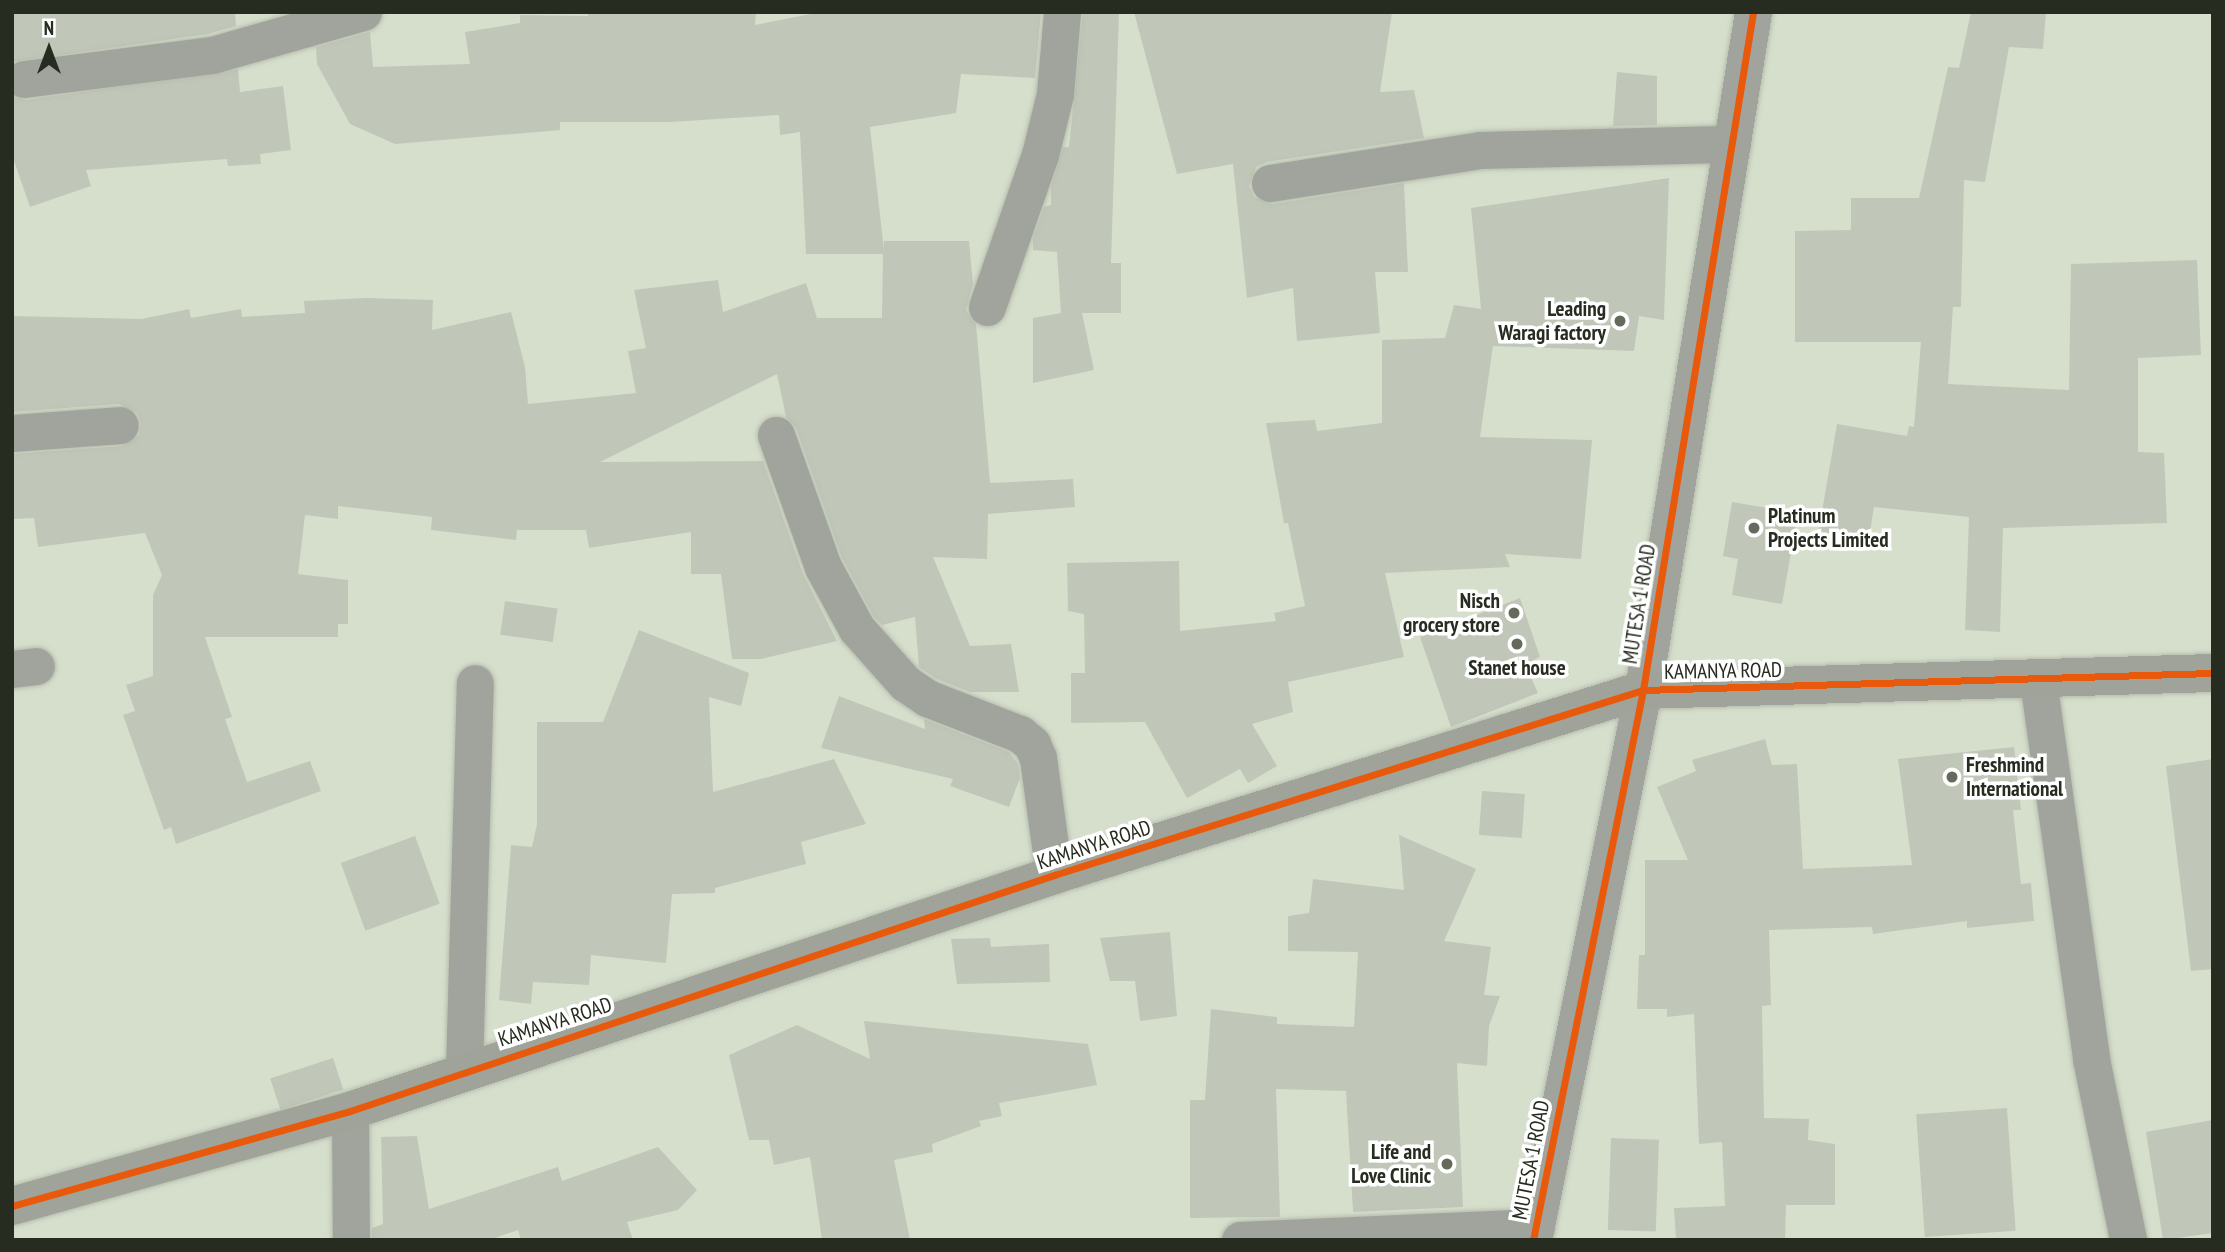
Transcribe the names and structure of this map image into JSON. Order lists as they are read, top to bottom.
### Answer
{
  "streets": {
    "street": ["MUTESA 1 ROAD", "KAMANYA ROAD"]
  },
  "crossings": [
    ["MUTESA 1 ROAD", "KAMANYA ROAD"]
  ],
  "places": [
    "Leading Waragi factory",
    "Platinum Projects Limited",
    "Nisch grocery store",
    "Stanet house",
    "Freshmind International",
    "Life and Love Clinic"
  ],
  "north": "top"
}
